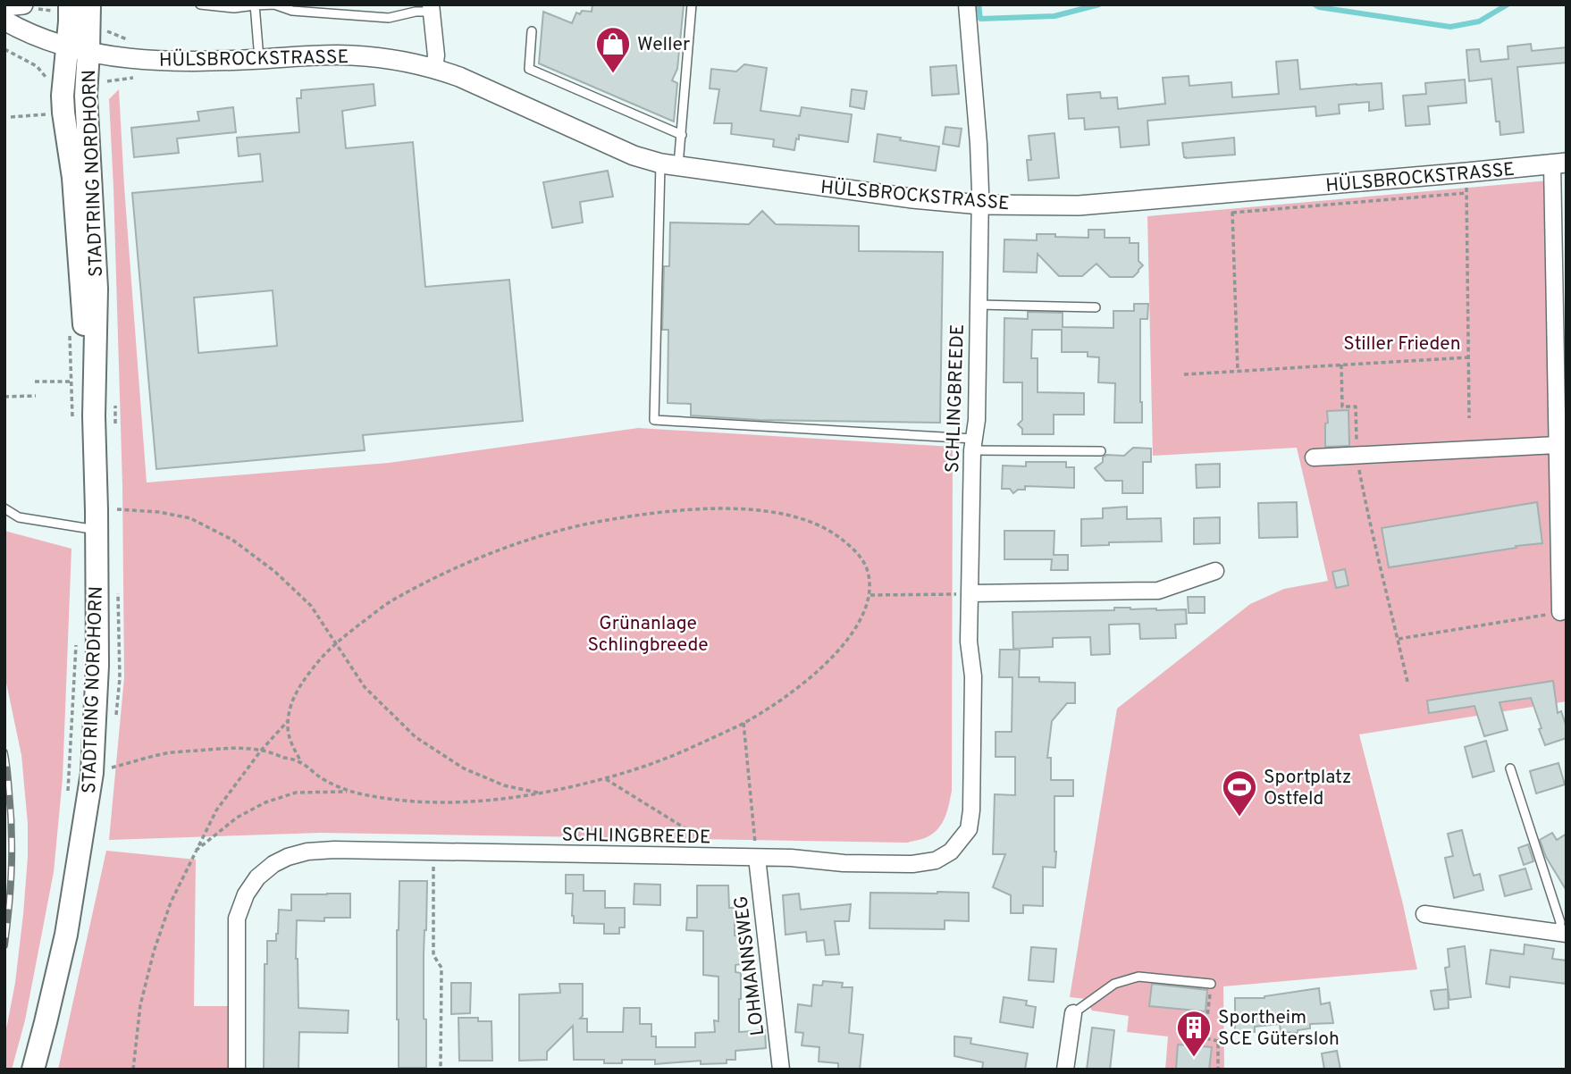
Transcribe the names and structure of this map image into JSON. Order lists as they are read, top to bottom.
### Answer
{
  "streets": {
    "main road": ["STADTRING NORDHORN"],
    "street": ["HÜLSBROCKSTRASSE", "SCHLINGBREEDE", "LOHMANNSWEG"]
  },
  "crossings": [
    ["HÜLSBROCKSTRASSE", "STADTRING NORDHORN"],
    ["HÜLSBROCKSTRASSE", "SCHLINGBREEDE"],
    ["SCHLINGBREEDE", "LOHMANNSWEG"]
  ],
  "parks": ["Stiller Frieden", "Grünanlage Schlingbreede"],
  "places": {
    "shop": ["Weller"],
    "sports": ["Sportplatz Ostfeld"],
    "building": ["Sportheim SCE Gütersloh"]
  }
}
